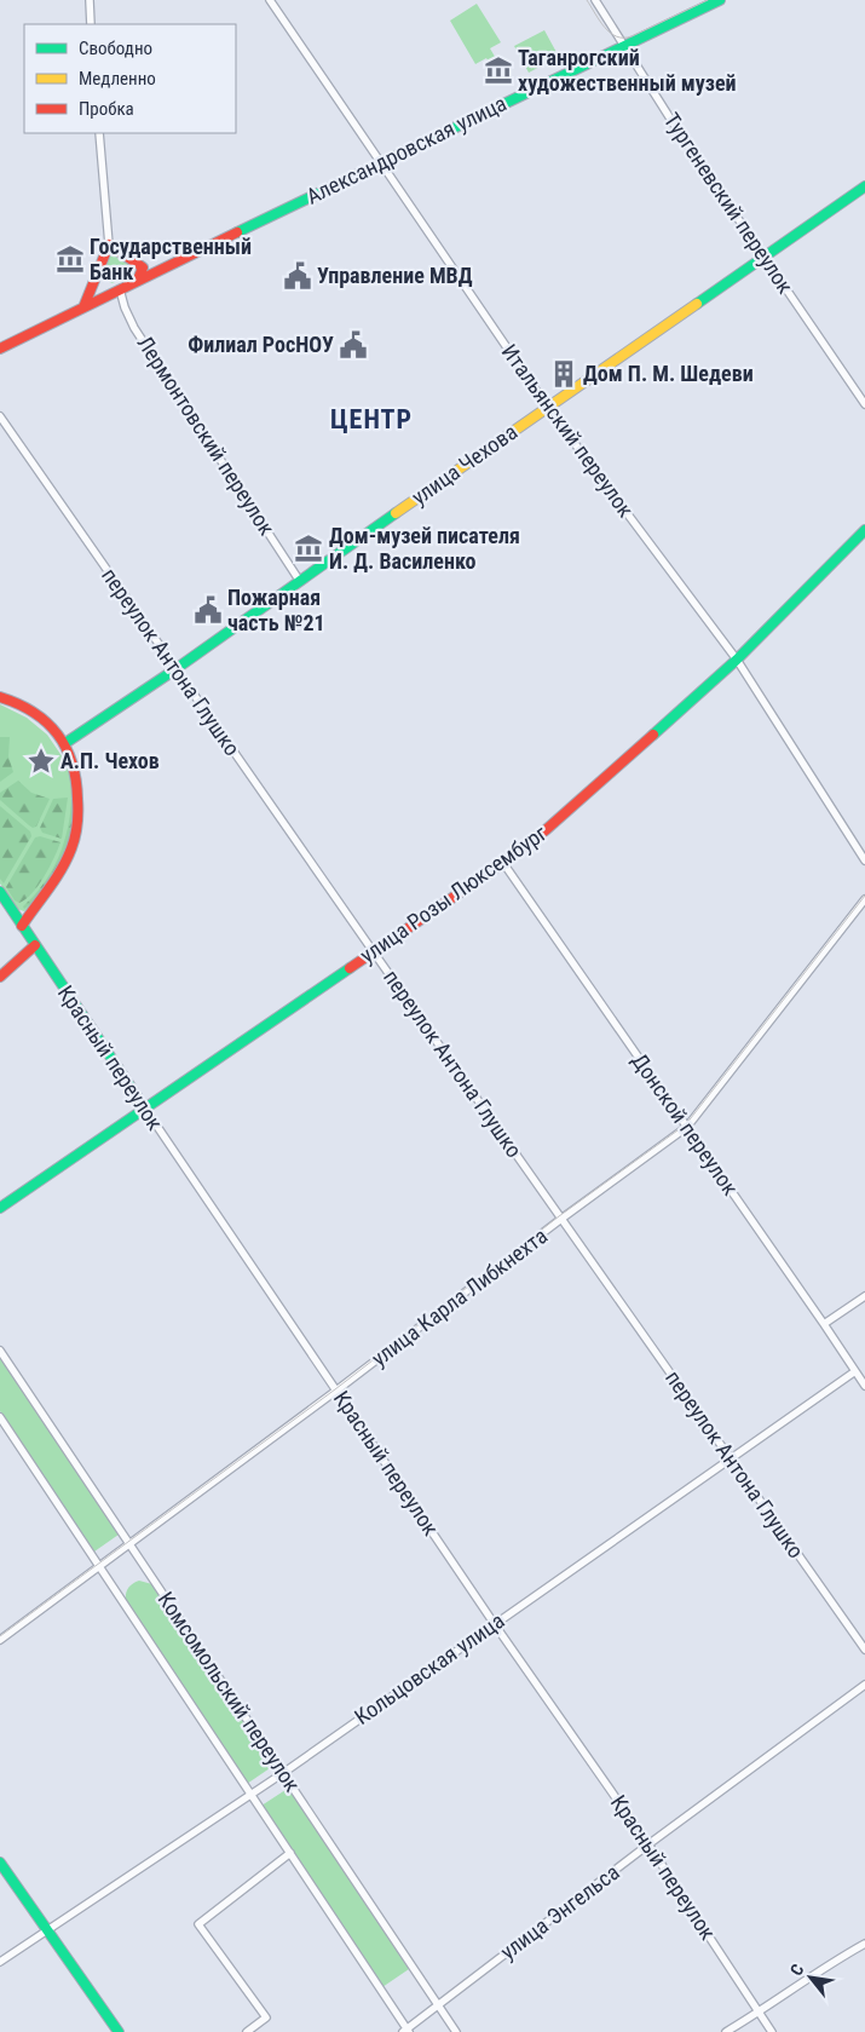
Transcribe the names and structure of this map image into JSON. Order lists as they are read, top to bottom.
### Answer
{
  "streets": {
    "street": [
      "Александровская улица",
      "Тургеневский переулок",
      "Итальянский переулок",
      "Лермонтовский переулок",
      "улица Чехова",
      "переулок Антона Глушко",
      "улица Розы Люксембург",
      "Красный переулок",
      "Донской переулок",
      "улица Карла Либкнехта",
      "Кольцовская улица",
      "Комсомольский переулок",
      "улица Энгельса"
    ]
  },
  "crossings": [
    ["Александровская улица", "Тургеневский переулок"],
    ["Александровская улица", "Итальянский переулок"],
    ["Александровская улица", "Лермонтовский переулок"],
    ["Тургеневский переулок", "улица Чехова"],
    ["Итальянский переулок", "улица Чехова"],
    ["Итальянский переулок", "улица Розы Люксембург"],
    ["Лермонтовский переулок", "улица Чехова"],
    ["улица Чехова", "переулок Антона Глушко"],
    ["переулок Антона Глушко", "улица Розы Люксембург"],
    ["переулок Антона Глушко", "улица Карла Либкнехта"],
    ["переулок Антона Глушко", "Кольцовская улица"],
    ["улица Розы Люксембург", "Красный переулок"],
    ["улица Розы Люксембург", "Донской переулок"],
    ["Красный переулок", "улица Карла Либкнехта"],
    ["Красный переулок", "Кольцовская улица"],
    ["Красный переулок", "улица Энгельса"],
    ["Донской переулок", "улица Карла Либкнехта"],
    ["Донской переулок", "Кольцовская улица"],
    ["улица Карла Либкнехта", "Комсомольский переулок"],
    ["Кольцовская улица", "Комсомольский переулок"],
    ["Комсомольский переулок", "улица Энгельса"]
  ],
  "districts": ["ЦЕНТР"],
  "places": {
    "museum": ["Таганрогский художественный музей", "Государственный Банк", "Дом-музей писателя И. Д. Василенко"],
    "public building": ["Управление МВД", "Филиал РосНОУ", "Пожарная часть №21"],
    "building": ["Дом П. М. Шедеви"],
    "place": ["А.П. Чехов"]
  },
  "legend": ["Свободно", "Медленно", "Пробка"],
  "north": "top left"
}
